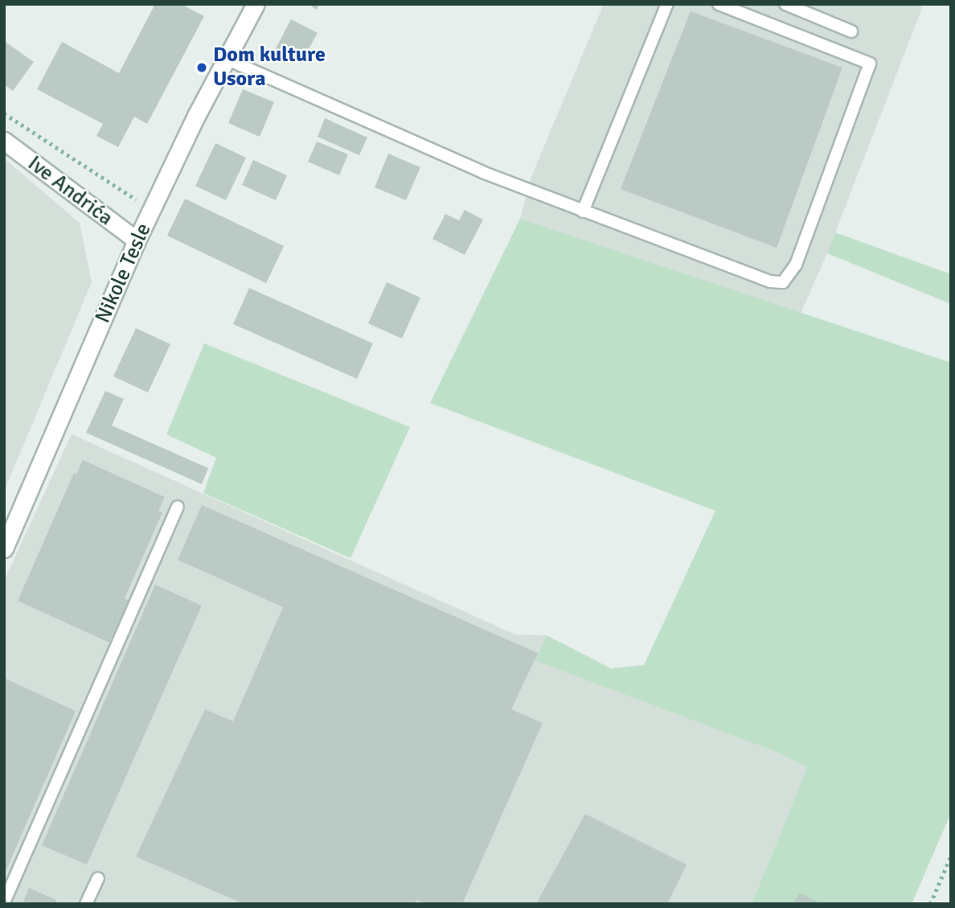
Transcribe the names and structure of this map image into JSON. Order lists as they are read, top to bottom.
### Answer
{
  "streets": {
    "street": ["Ive Andrića", "Nikole Tesle"]
  },
  "crossings": [
    ["Ive Andrića", "Nikole Tesle"]
  ],
  "places": ["Dom kulture Usora"]
}
